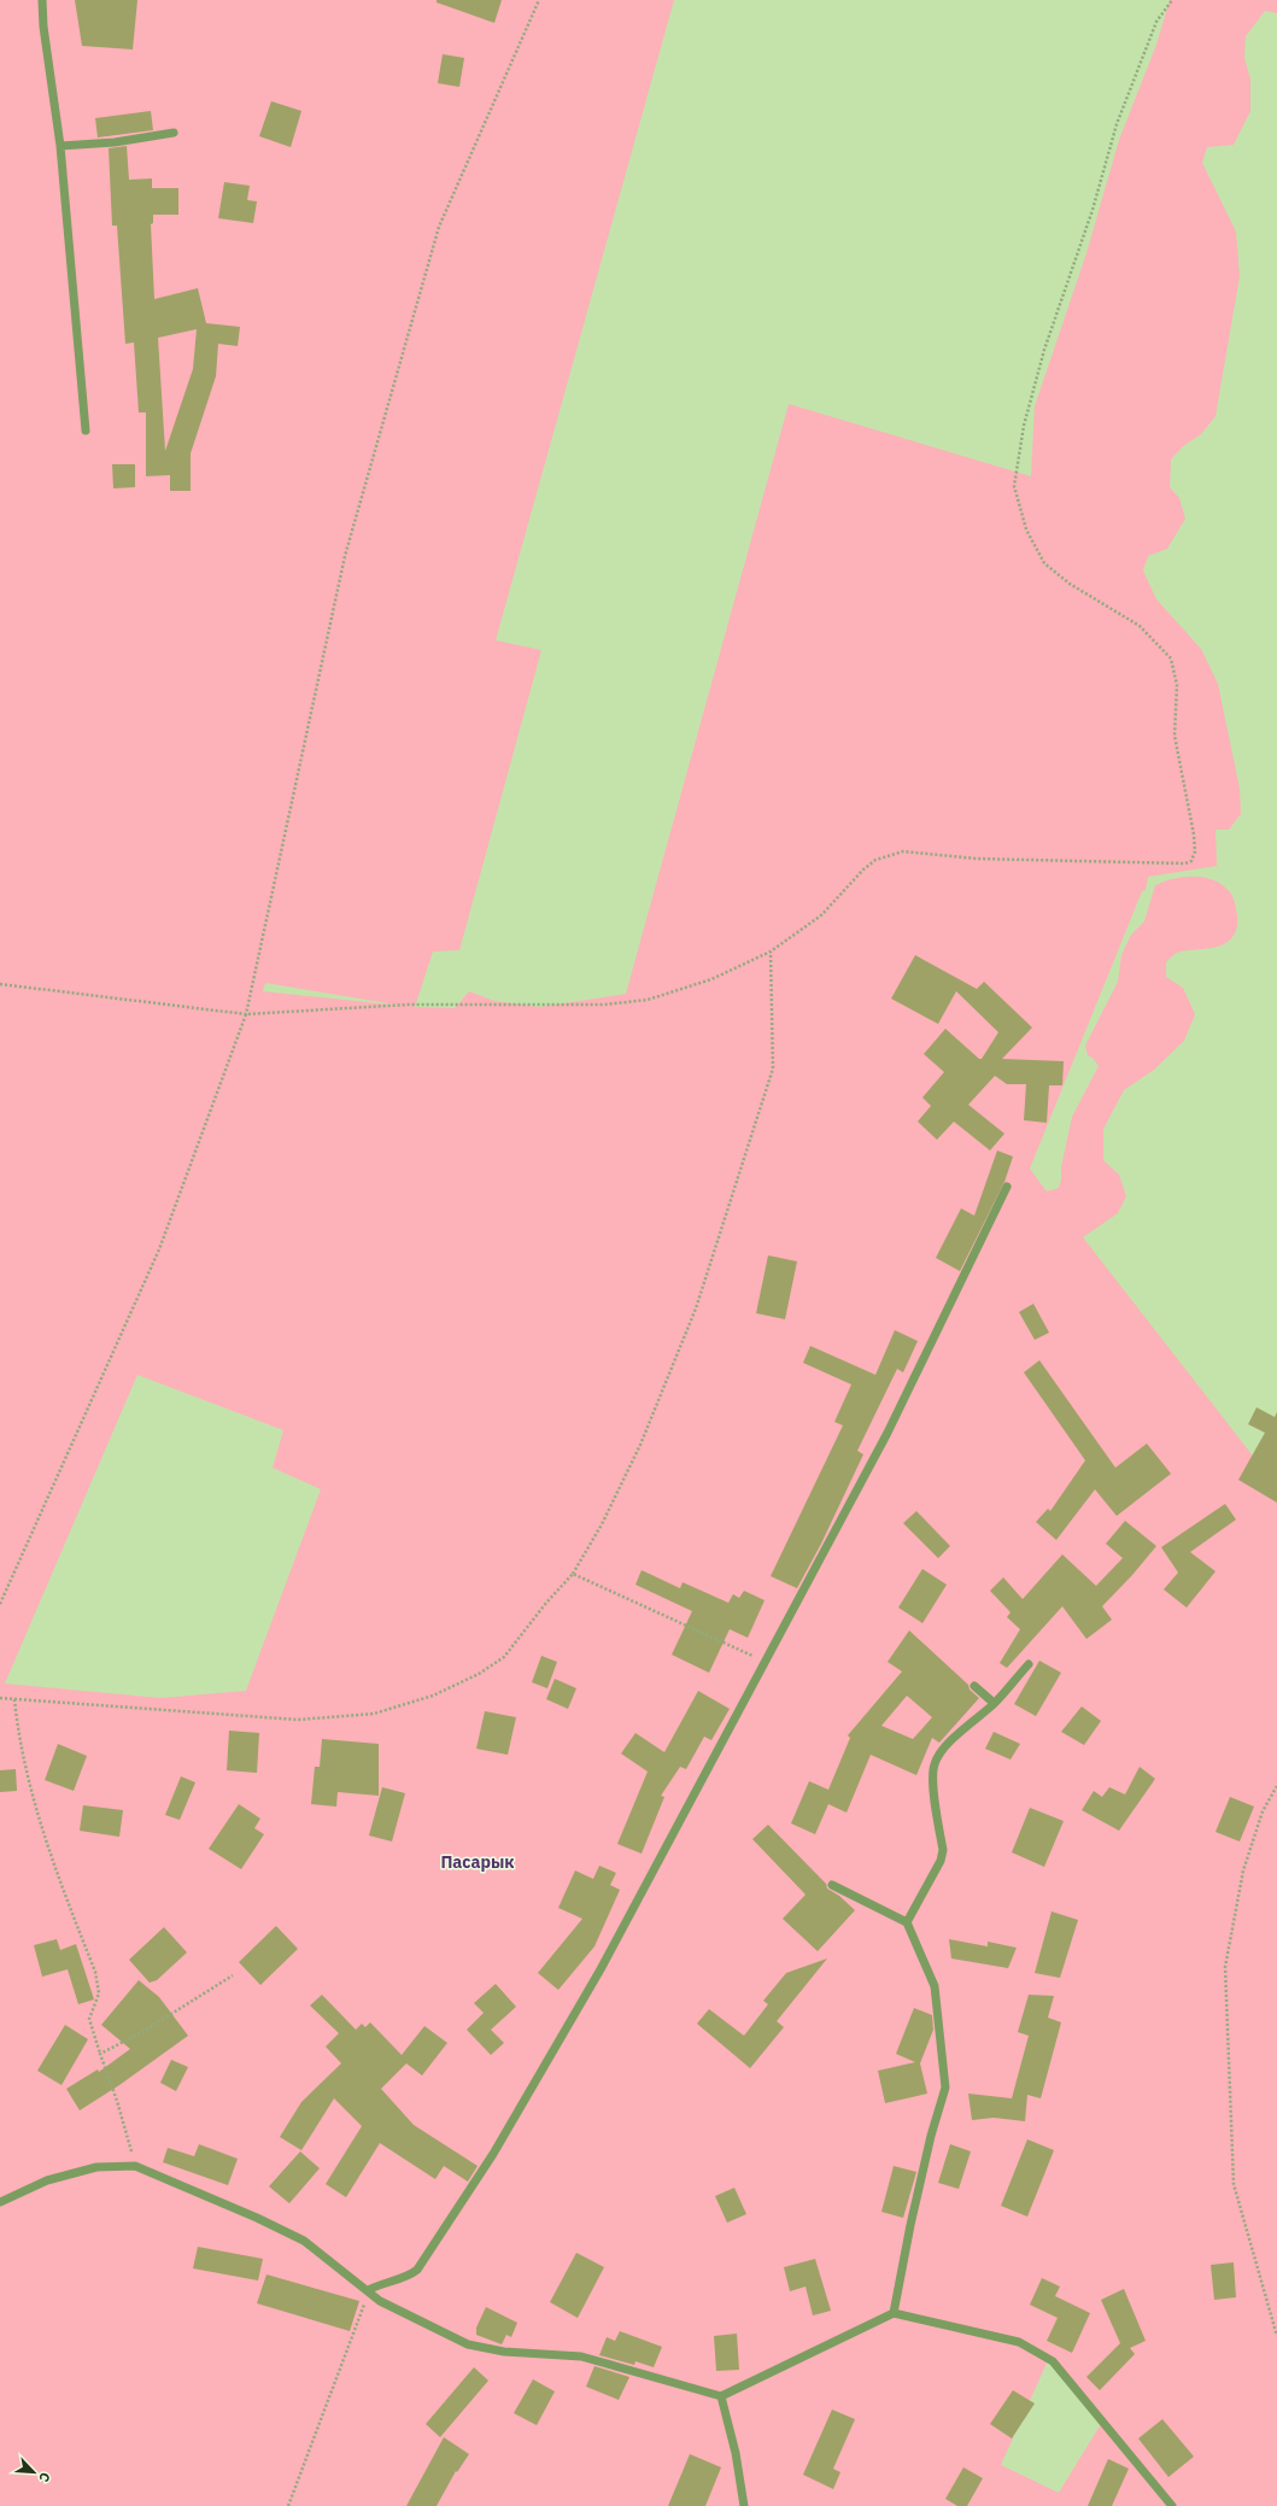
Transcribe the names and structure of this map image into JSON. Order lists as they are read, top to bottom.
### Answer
{
  "districts": ["Пасарык"],
  "north": "bottom right"
}
